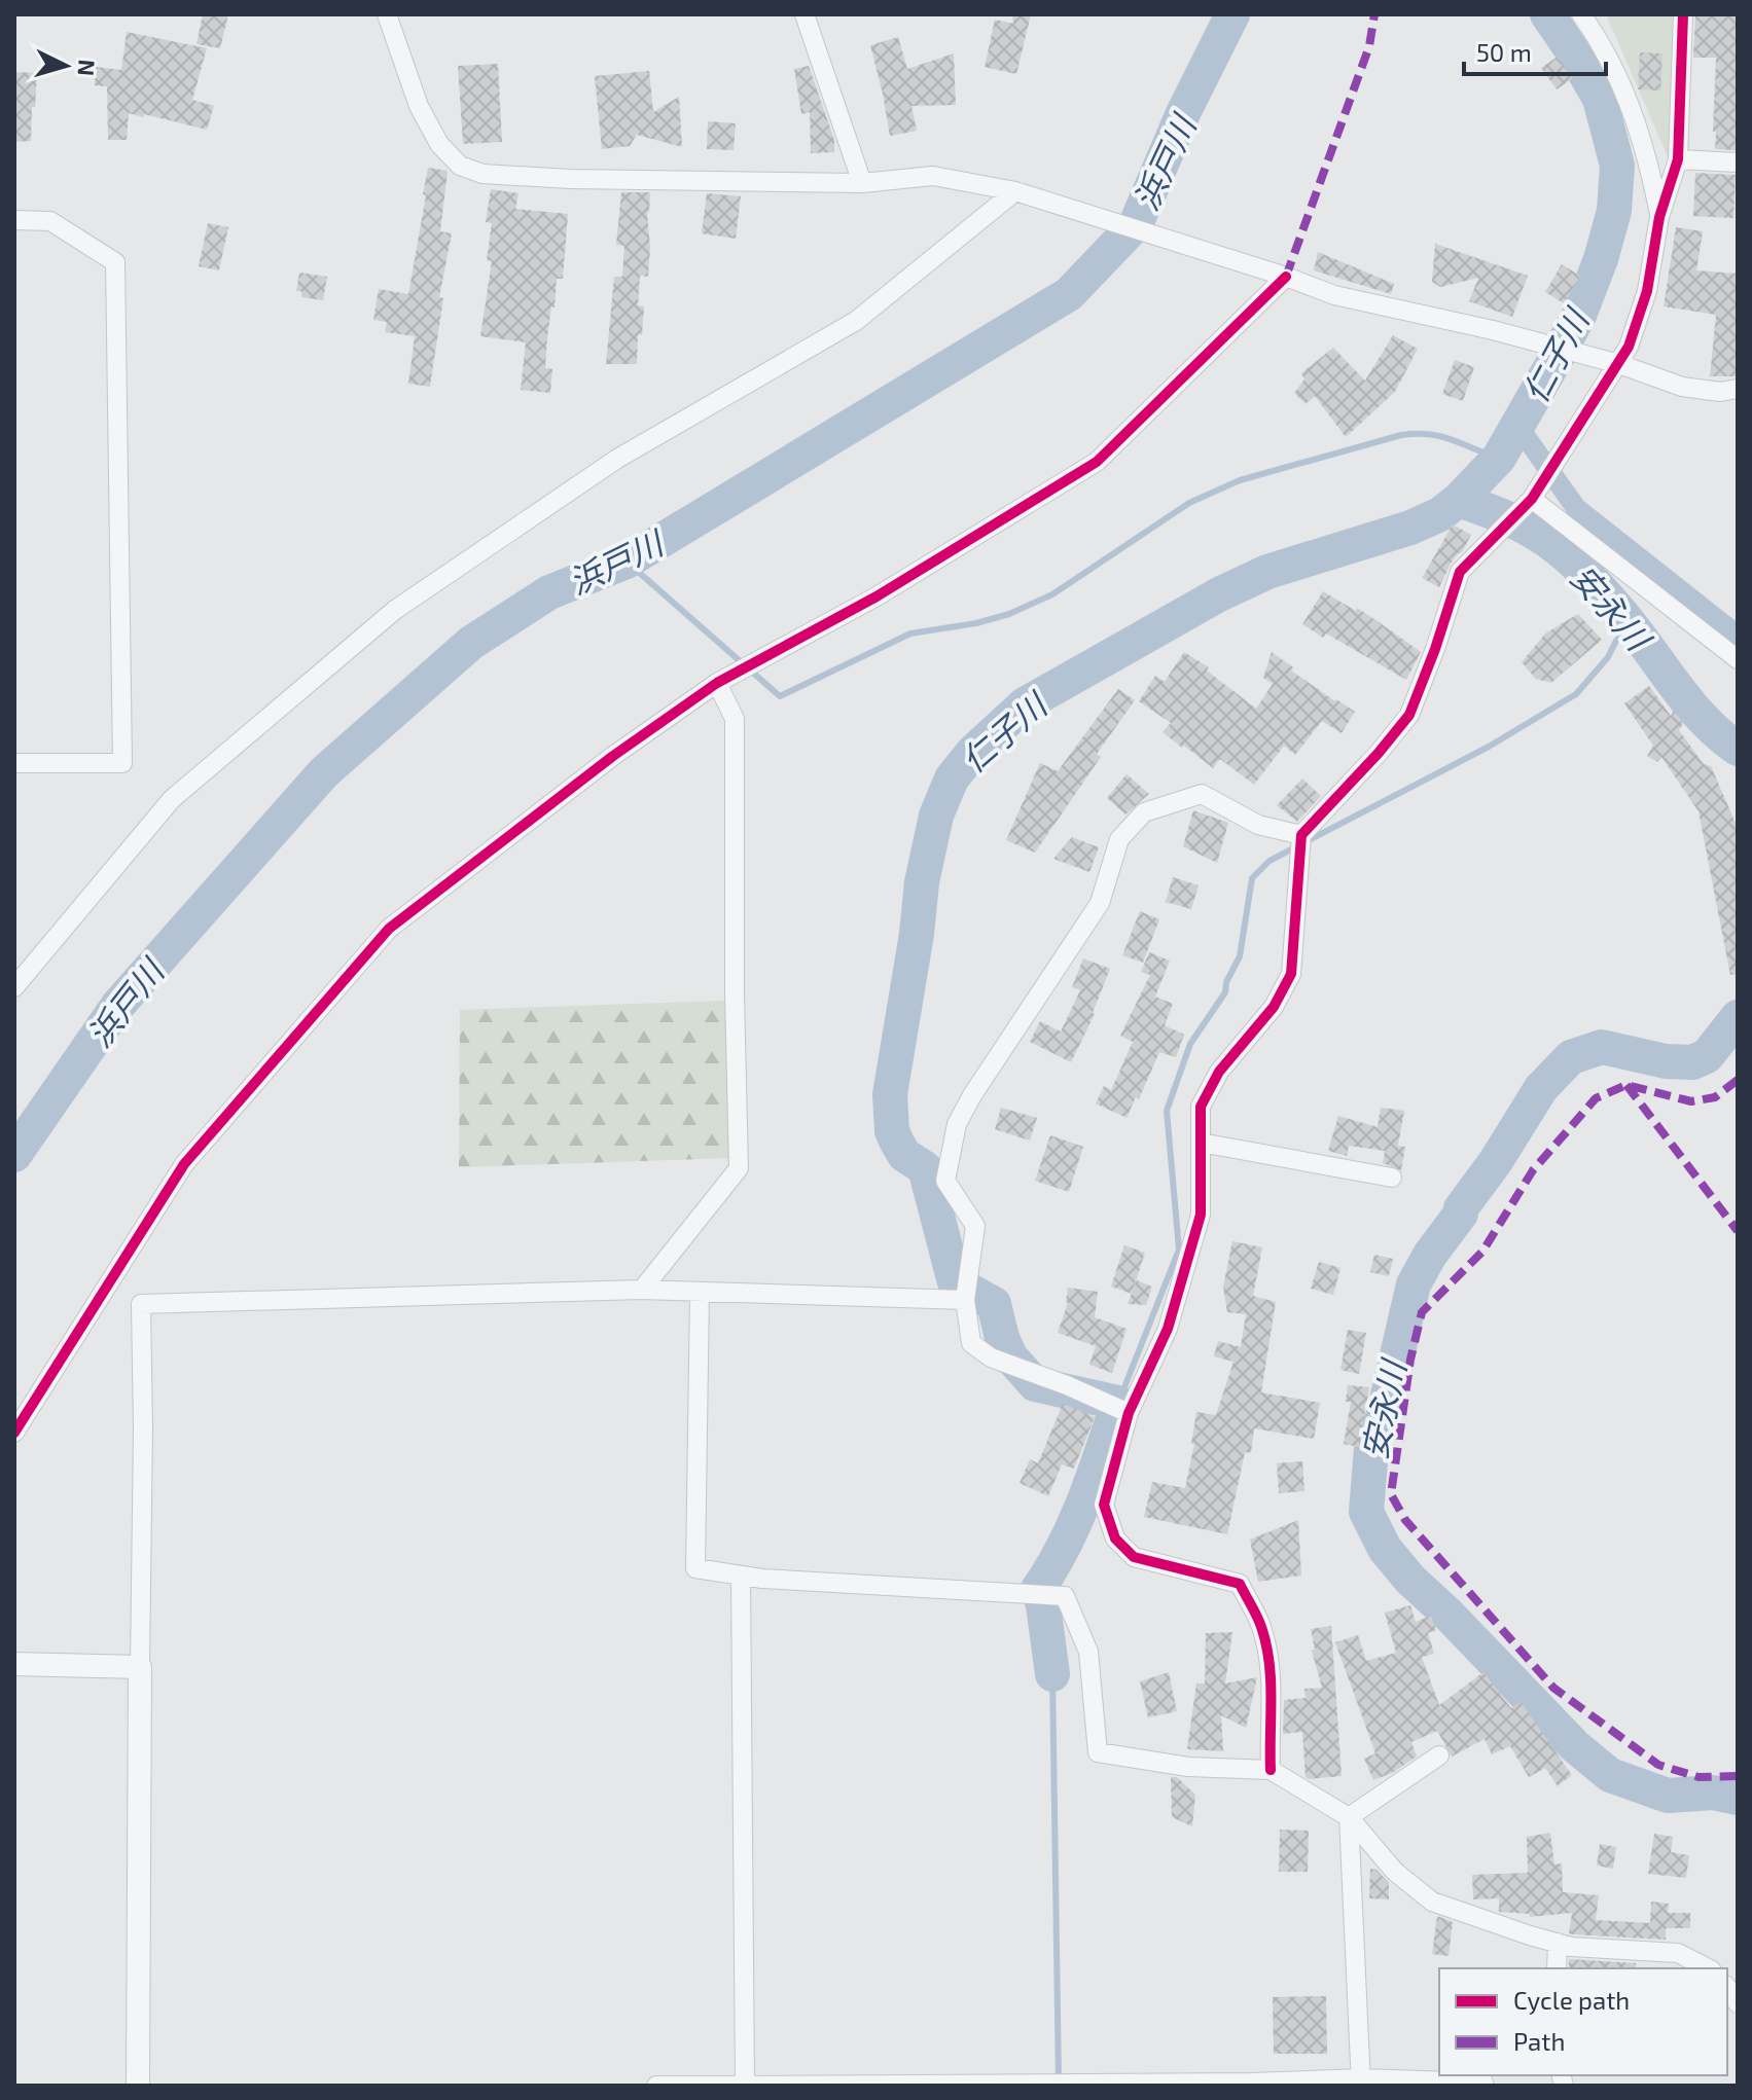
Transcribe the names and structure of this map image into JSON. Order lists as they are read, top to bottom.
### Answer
{
  "water": ["浜戸川", "仁子川", "安永川"],
  "legend": ["Cycle path", "Path"],
  "scale_bar": "50 m",
  "north": "right"
}
